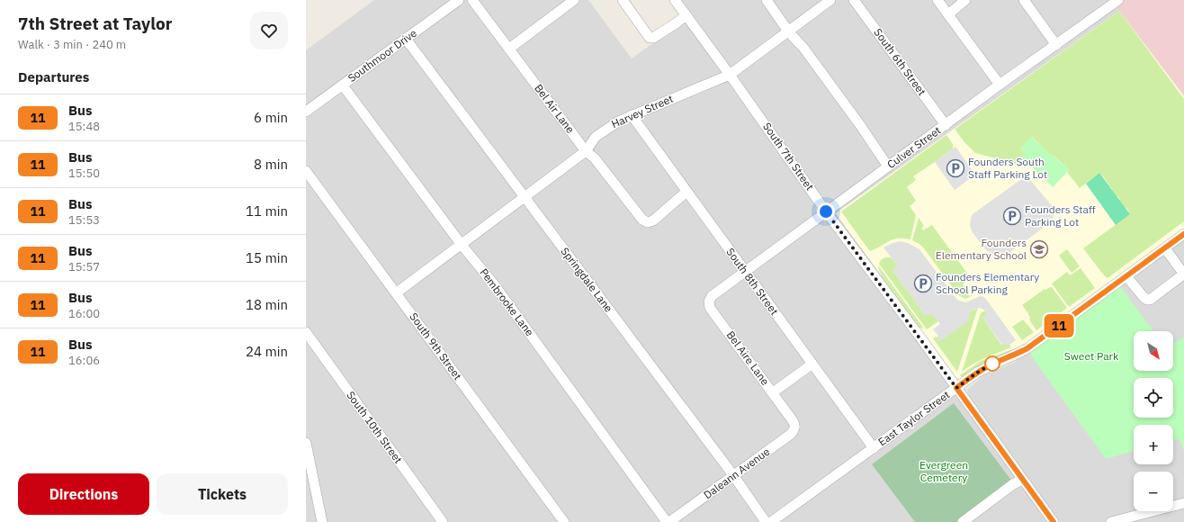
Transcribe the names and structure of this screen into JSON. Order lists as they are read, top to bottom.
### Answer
{
  "streets": {
    "street": [
      "Southmoor Drive",
      "South 6th Street",
      "Bel Air Lane",
      "Harvey Street",
      "Culver Street",
      "South 7th Street",
      "Springdale Lane",
      "South 8th Street",
      "Pembrooke Lane",
      "South 9th Street",
      "Bel Aire Lane",
      "East Taylor Street",
      "South 10th Street",
      "Daleann Avenue"
    ]
  },
  "crossings": [
    ["Southmoor Drive", "Springdale Lane"],
    ["Southmoor Drive", "Pembrooke Lane"],
    ["South 6th Street", "Culver Street"],
    ["Bel Air Lane", "Harvey Street"],
    ["Bel Air Lane", "South 8th Street"],
    ["Harvey Street", "South 7th Street"],
    ["Harvey Street", "Springdale Lane"],
    ["Harvey Street", "South 8th Street"],
    ["Harvey Street", "Pembrooke Lane"],
    ["Harvey Street", "South 9th Street"],
    ["Culver Street", "South 7th Street"],
    ["Culver Street", "South 8th Street"],
    ["Culver Street", "Bel Aire Lane"],
    ["South 7th Street", "East Taylor Street"],
    ["Springdale Lane", "Daleann Avenue"],
    ["South 8th Street", "East Taylor Street"],
    ["Bel Aire Lane", "Daleann Avenue"]
  ],
  "parks": ["Sweet Park", "Evergreen Cemetery"],
  "places": {
    "parking": ["Founders South Staff Parking Lot", "Founders Staff Parking Lot", "Founders Elementary School Parking"],
    "school or university": ["Founders Elementary School"]
  },
  "lines": ["bus line 11"],
  "north": "bottom right",
  "page": {
    "heading": [
      ["7th Street at Taylor", "Walk · 3 min · 240 m"],
      "Departures"
    ],
    "on_map": "11",
    "list": [
      {
        "mark": "11",
        "name": "Bus",
        "note": "15:48",
        "value": "6 min"
      },
      {
        "mark": "11",
        "name": "Bus",
        "note": "15:50",
        "value": "8 min"
      },
      {
        "mark": "11",
        "name": "Bus",
        "note": "15:53",
        "value": "11 min"
      },
      {
        "mark": "11",
        "name": "Bus",
        "note": "15:57",
        "value": "15 min"
      },
      {
        "mark": "11",
        "name": "Bus",
        "note": "16:00",
        "value": "18 min"
      },
      {
        "mark": "11",
        "name": "Bus",
        "note": "16:06",
        "value": "24 min"
      }
    ],
    "map_buttons": ["+", "−"],
    "buttons": ["Directions", "Tickets"]
  }
}
